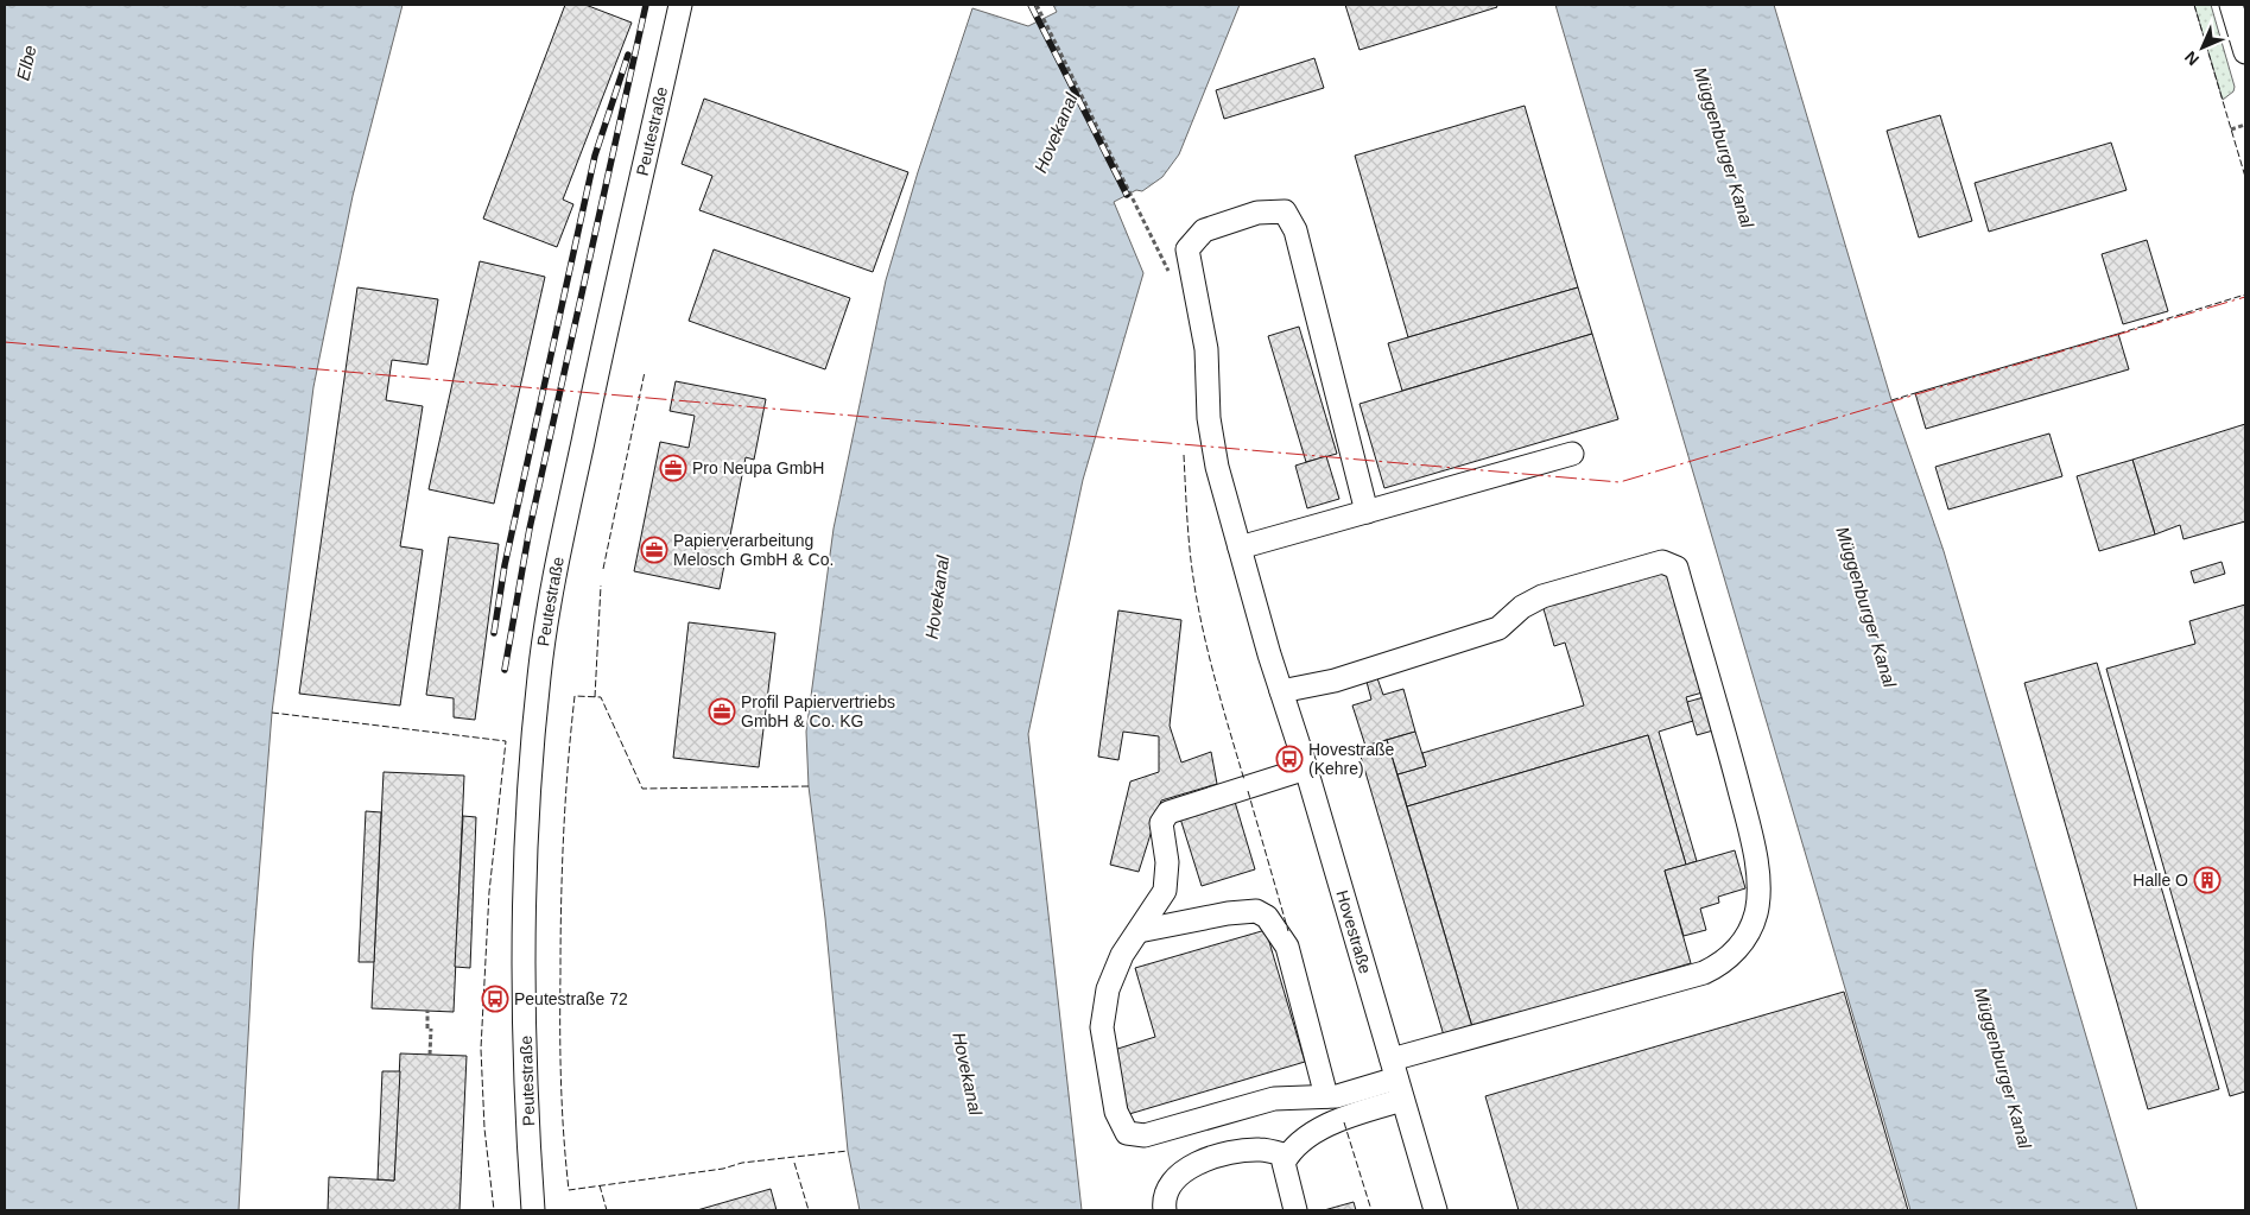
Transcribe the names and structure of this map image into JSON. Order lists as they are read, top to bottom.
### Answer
{
  "streets": {
    "street": ["Peutestraße", "Hovestraße"]
  },
  "water": ["Elbe", "Hovekanal", "Müggenburger Kanal"],
  "places": {
    "office": ["Pro Neupa GmbH", "Papierverarbeitung Melosch GmbH & Co.", "Profil Papiervertriebs GmbH & Co. KG"],
    "bus stop": ["Hovestraße (Kehre)", "Peutestraße 72"],
    "building": ["Halle O"]
  },
  "north": "bottom left"
}
